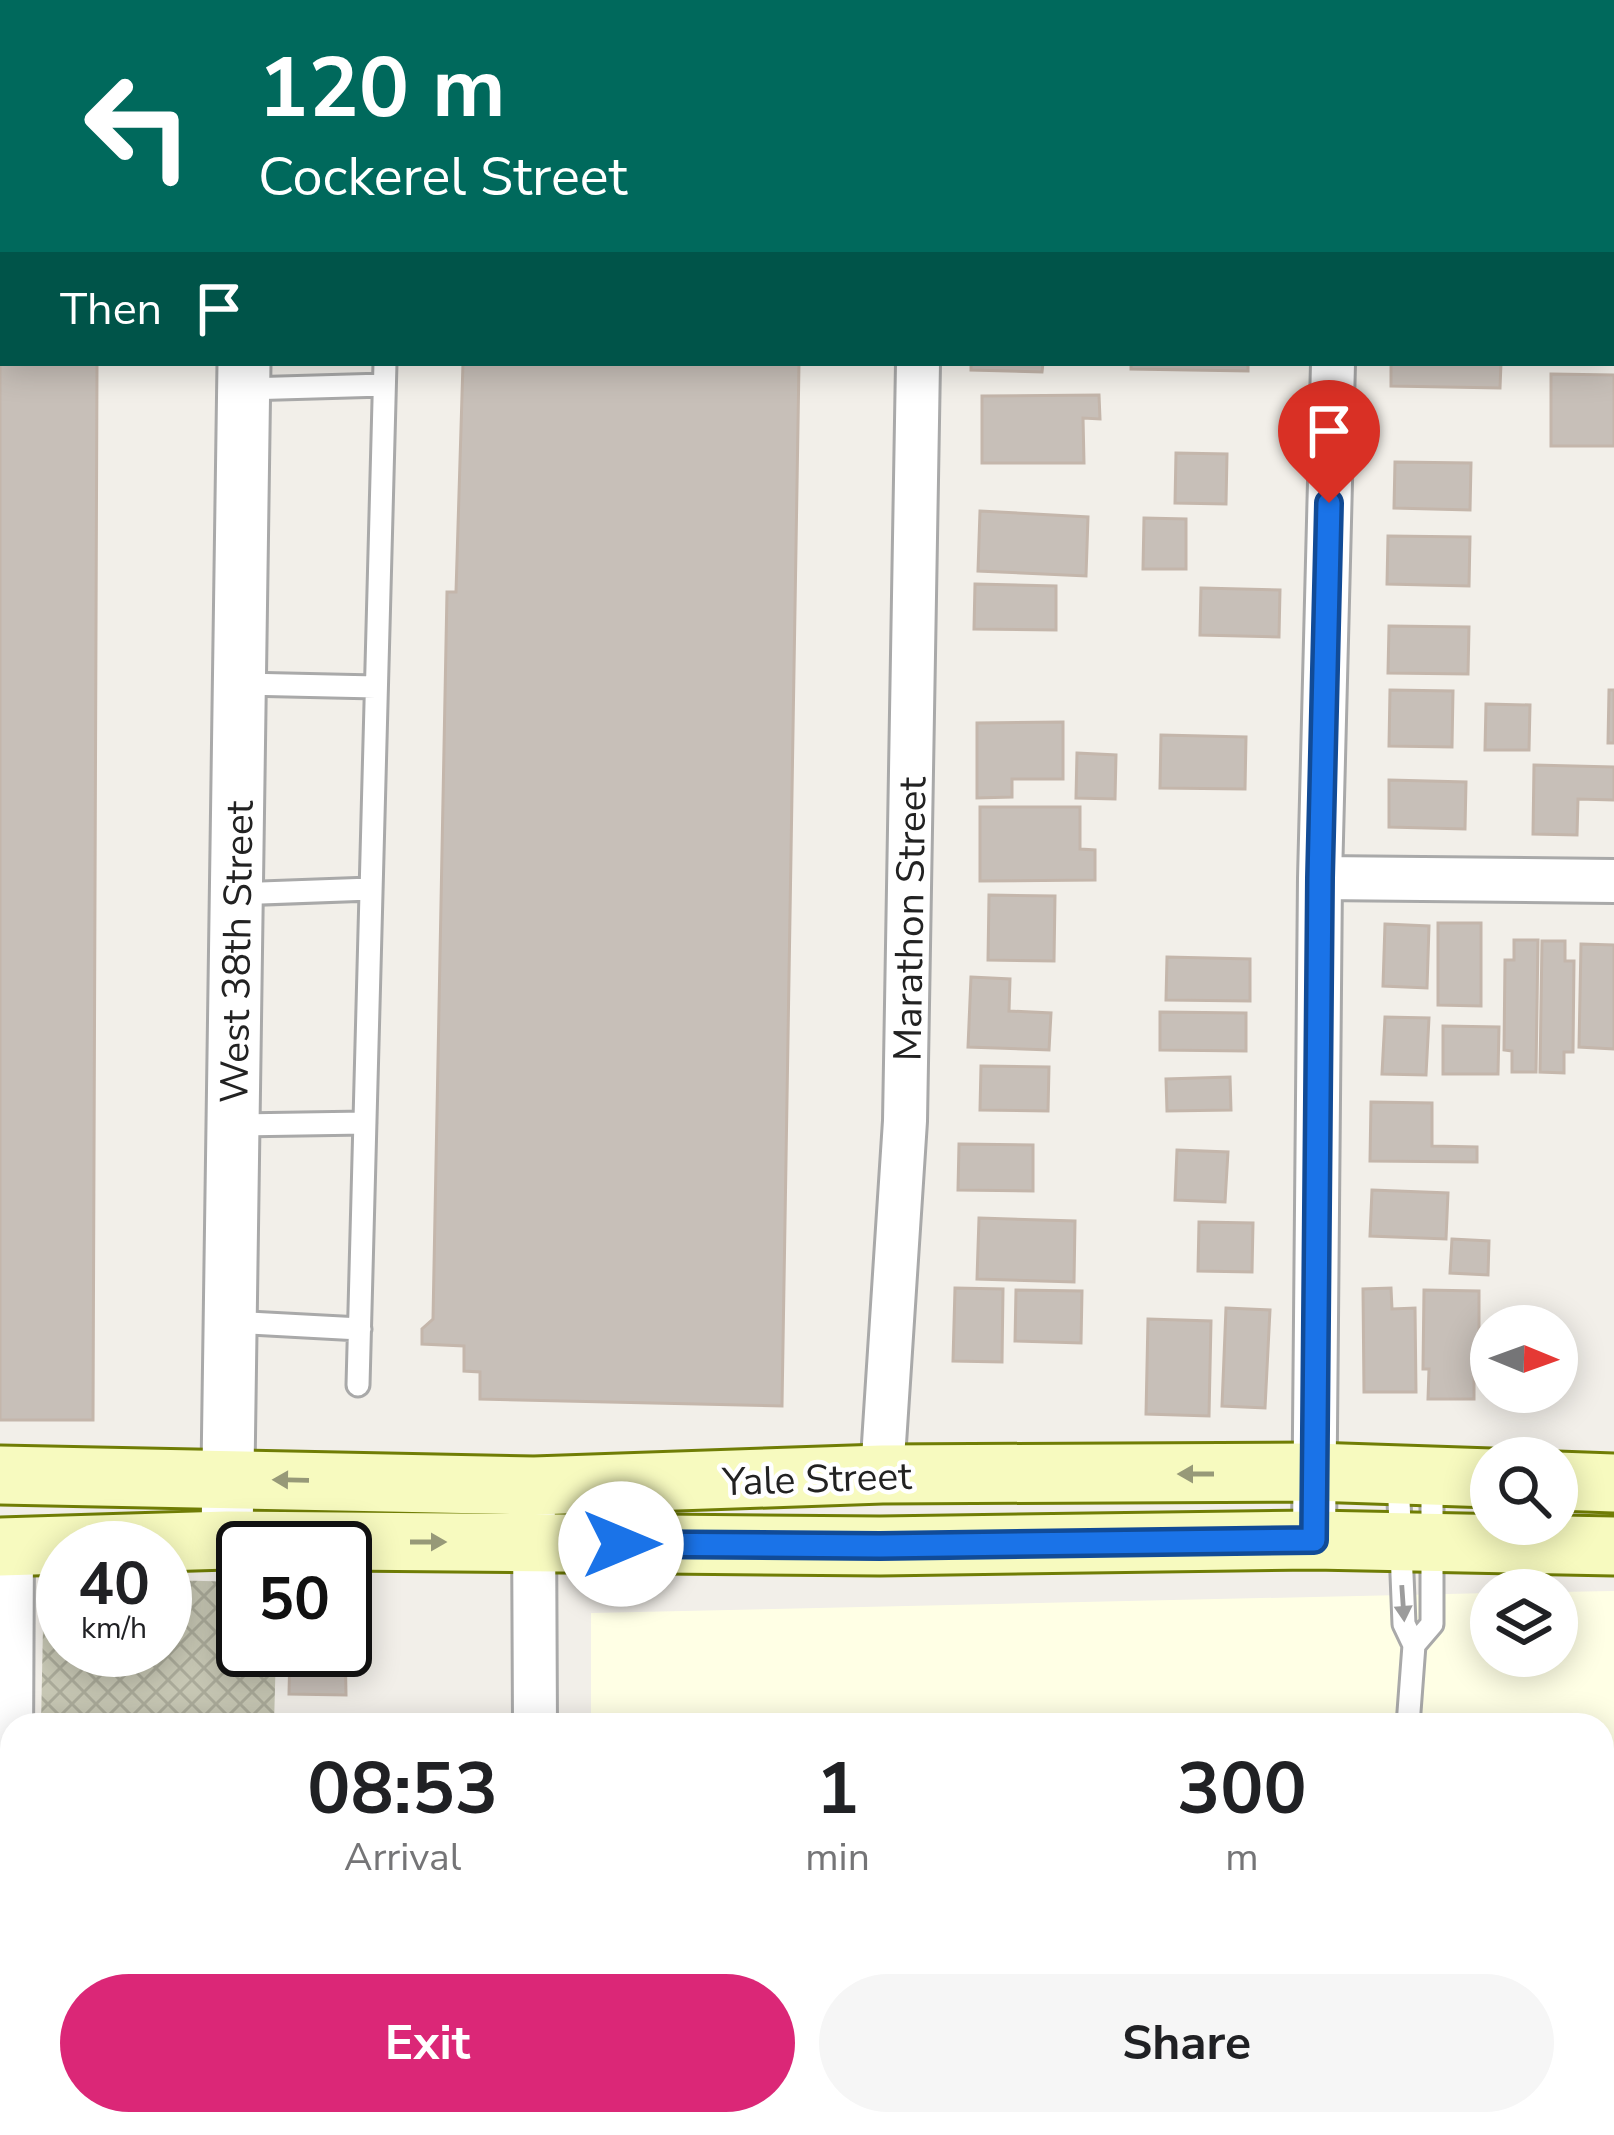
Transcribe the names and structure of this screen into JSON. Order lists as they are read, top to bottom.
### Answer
{
  "streets": {
    "main road": ["Yale Street"],
    "street": ["Marathon Street", "West 38th Street"]
  },
  "crossings": [
    ["Marathon Street", "Yale Street"],
    ["West 38th Street", "Yale Street"]
  ],
  "north": "right",
  "page": {
    "turn": ["120 m", "Cockerel Street"],
    "then": "Then",
    "speed": "40 km/h",
    "limit": "50",
    "eta": [
      "08:53",
      "Arrival",
      "1",
      "min",
      "300",
      "m"
    ],
    "buttons": ["Exit", "Share"]
  }
}
